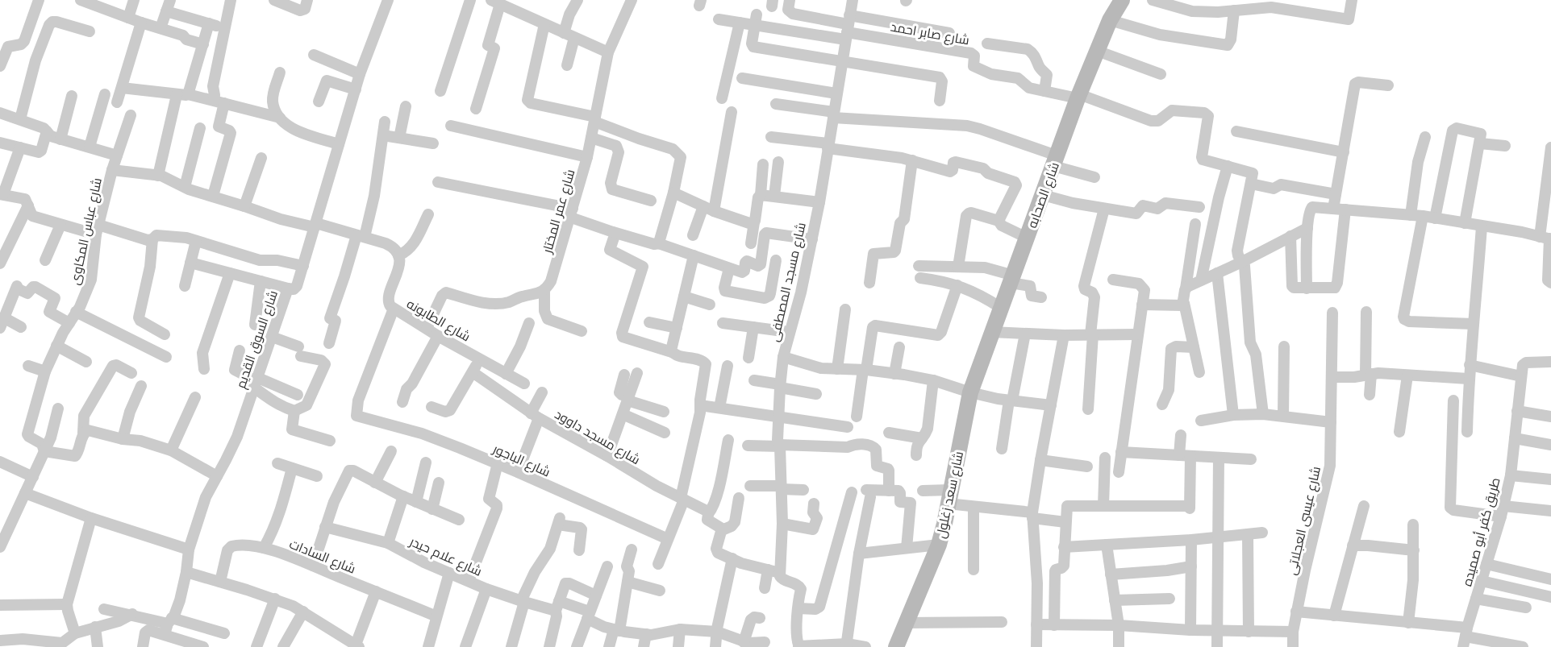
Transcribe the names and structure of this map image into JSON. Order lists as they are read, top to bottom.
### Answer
{
  "streets": {
    "street": [
      "شارع صابر احمد",
      "شارع الصحابه",
      "شارع عمر المختار",
      "شارع عباس المكاوى",
      "شارع مسجد المصطفى",
      "شارع الطابونه",
      "شارع السوق القديم",
      "شارع مسجد داوود",
      "شارع الباجور",
      "شارع سعد زغلول",
      "شارع عيسى العجلاتى",
      "طريق كفر أبو صميده",
      "شارع السادات",
      "شارع علام حيدر"
    ]
  },
  "crossings": [
    ["شارع صابر احمد", "شارع الصحابه"],
    ["شارع صابر احمد", "شارع مسجد المصطفى"],
    ["شارع الصحابه", "شارع سعد زغلول"],
    ["شارع الطابونه", "شارع الباجور"]
  ]
}
